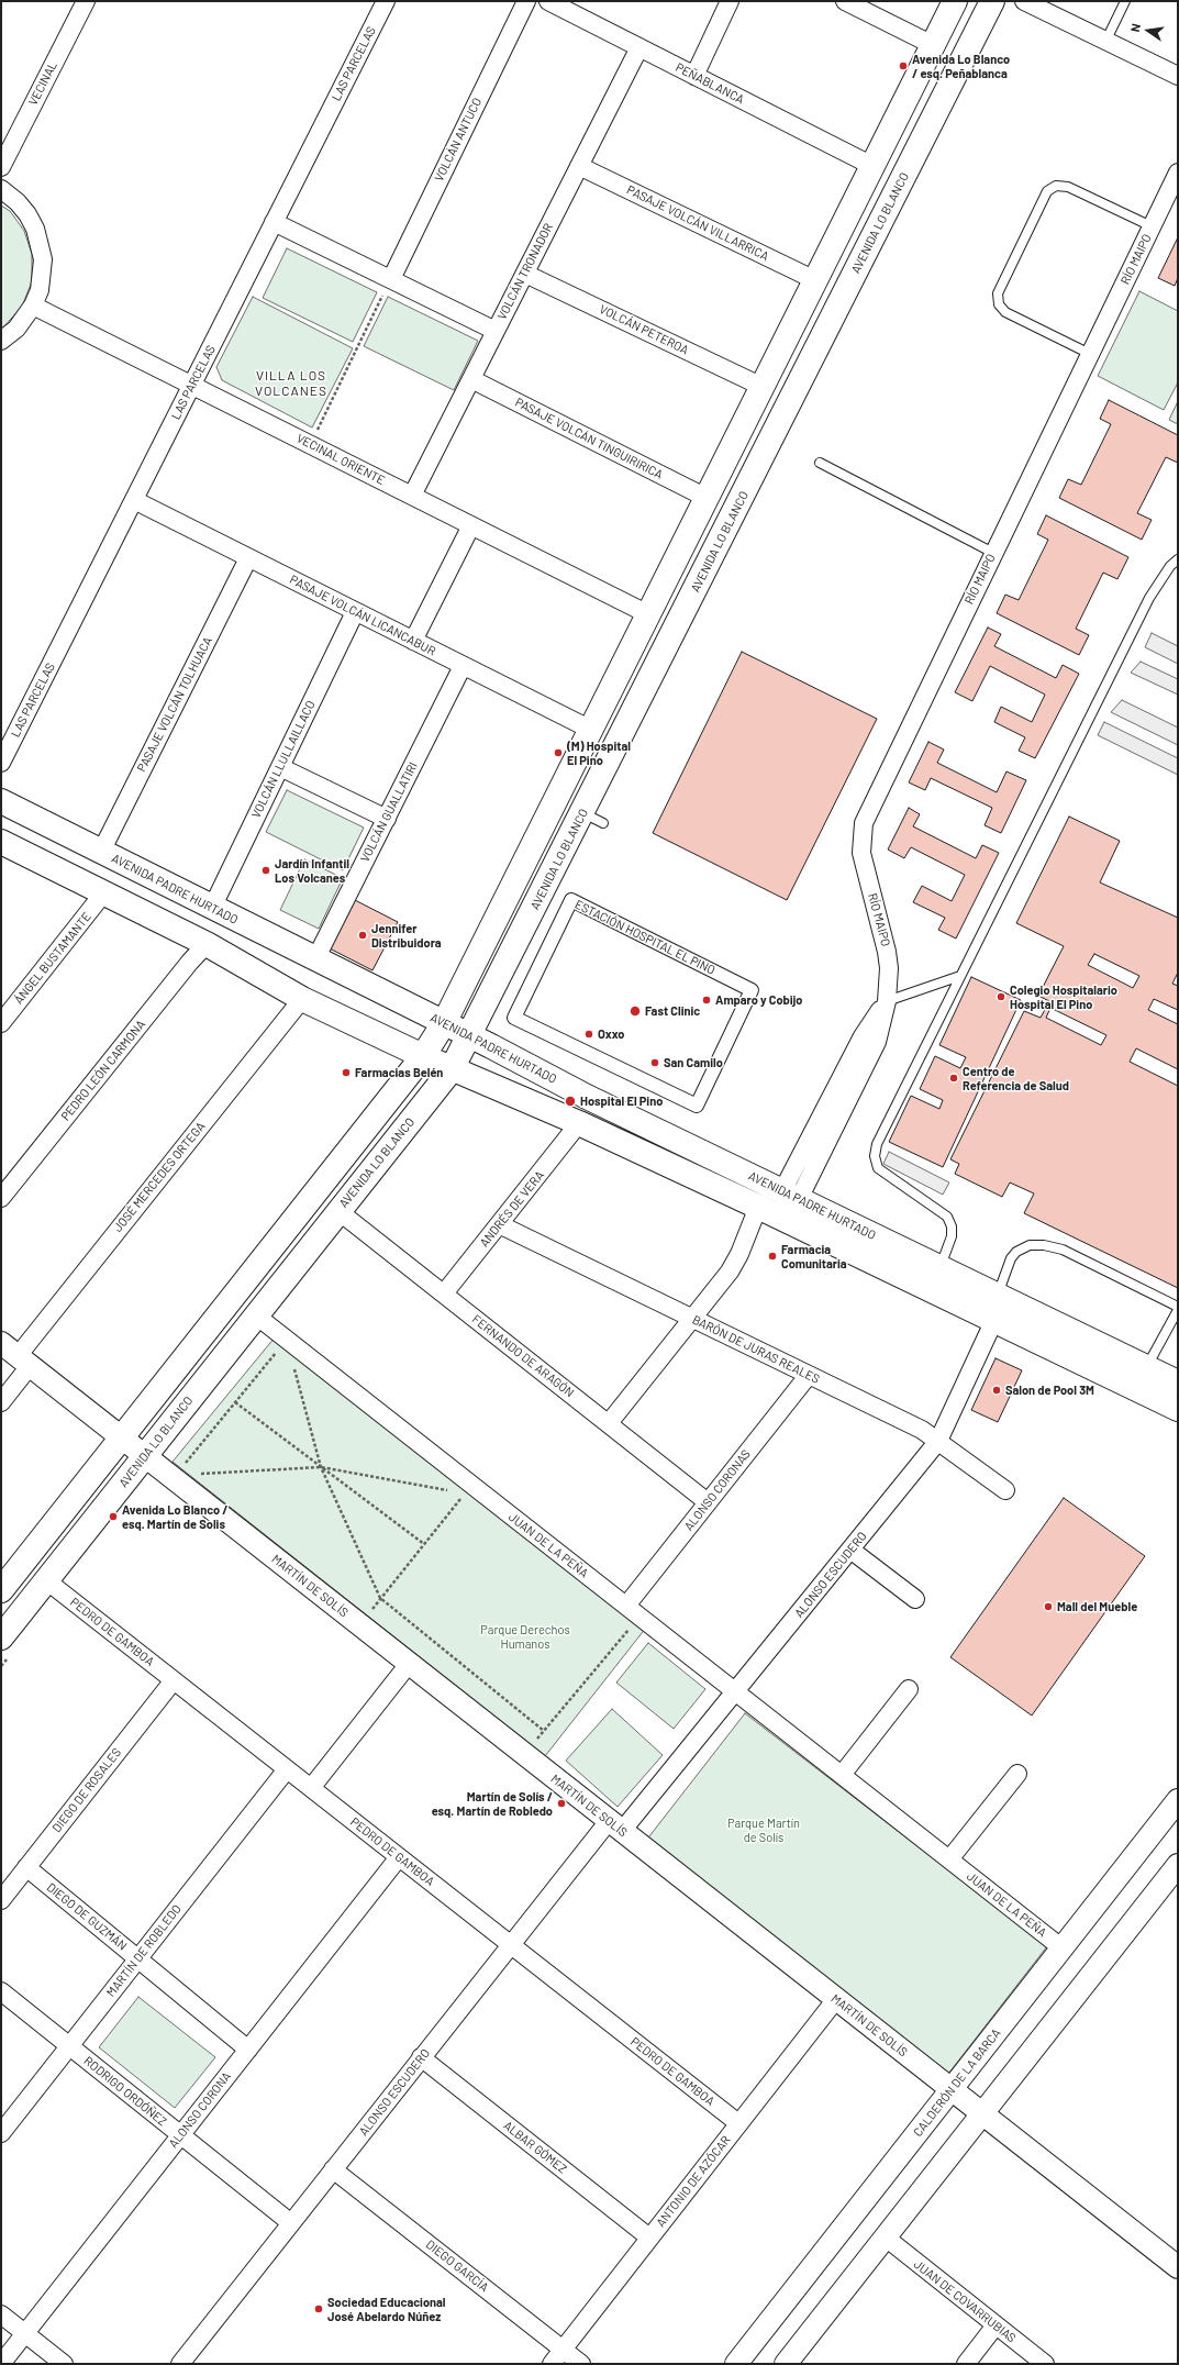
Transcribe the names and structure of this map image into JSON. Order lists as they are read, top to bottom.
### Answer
{
  "streets": {
    "main road": ["AVENIDA LO BLANCO", "AVENIDA PADRE HURTADO"],
    "street": [
      "LAS PARCELAS",
      "VECINAL",
      "PEÑABLANCA",
      "VOLCÁN ANTUCO",
      "PASAJE VOLCÁN VILLARRICA",
      "RÍO MAIPO",
      "VOLCÁN TRONADOR",
      "VOLCÁN PETEROA",
      "PASAJE VOLCÁN TINGUIRIRICA",
      "VECINAL ORIENTE",
      "PASAJE VOLCÁN LICANCABUR",
      "PASAJE VOLCÁN TOLHUACA",
      "VOLCÁN LLULLAILLACO",
      "VOLCÁN GUALLATIRI",
      "ESTACIÓN HOSPITAL EL PINO",
      "ÁNGEL BUSTAMANTE",
      "PEDRO LEÓN CARMONA",
      "JOSÉ MERCEDES ORTEGA",
      "ANDRÉS DE VERA",
      "BARÓN DE JURAS REALES",
      "FERNANDO DE ARAGÓN",
      "ALONSO CORONAS",
      "JUAN DE LA PEÑA",
      "ALONSO ESCUDERO",
      "MARTÍN DE SOLÍS",
      "PEDRO DE GAMBOA",
      "DIEGO DE ROSALES",
      "DIEGO DE GUZMÁN",
      "MARTÍN DE ROBLEDO",
      "CALDERÓN DE LA BARCA",
      "RODRIGO ORDÓÑEZ",
      "ALONSO CORONA",
      "ALBAR GÓMEZ",
      "ANTONIO DE AZÓCAR",
      "DIEGO GARCÍA",
      "JUAN DE COVARRUBIAS"
    ]
  },
  "crossings": [
    ["LAS PARCELAS", "VECINAL ORIENTE"],
    ["LAS PARCELAS", "PASAJE VOLCÁN LICANCABUR"],
    ["PEÑABLANCA", "VOLCÁN TRONADOR"],
    ["PASAJE VOLCÁN VILLARRICA", "VOLCÁN TRONADOR"],
    ["AVENIDA LO BLANCO", "AVENIDA PADRE HURTADO"],
    ["AVENIDA LO BLANCO", "FERNANDO DE ARAGÓN"],
    ["AVENIDA LO BLANCO", "JUAN DE LA PEÑA"],
    ["AVENIDA LO BLANCO", "MARTÍN DE SOLÍS"],
    ["AVENIDA LO BLANCO", "PEDRO DE GAMBOA"],
    ["RÍO MAIPO", "AVENIDA PADRE HURTADO"],
    ["VOLCÁN TRONADOR", "VOLCÁN PETEROA"],
    ["VOLCÁN TRONADOR", "PASAJE VOLCÁN TINGUIRIRICA"],
    ["VOLCÁN TRONADOR", "VECINAL ORIENTE"],
    ["PASAJE VOLCÁN LICANCABUR", "PASAJE VOLCÁN TOLHUACA"],
    ["PASAJE VOLCÁN LICANCABUR", "VOLCÁN LLULLAILLACO"],
    ["PASAJE VOLCÁN LICANCABUR", "VOLCÁN GUALLATIRI"],
    ["PASAJE VOLCÁN TOLHUACA", "AVENIDA PADRE HURTADO"],
    ["VOLCÁN LLULLAILLACO", "AVENIDA PADRE HURTADO"],
    ["VOLCÁN GUALLATIRI", "AVENIDA PADRE HURTADO"],
    ["AVENIDA PADRE HURTADO", "ÁNGEL BUSTAMANTE"],
    ["AVENIDA PADRE HURTADO", "PEDRO LEÓN CARMONA"],
    ["AVENIDA PADRE HURTADO", "JOSÉ MERCEDES ORTEGA"],
    ["AVENIDA PADRE HURTADO", "ANDRÉS DE VERA"],
    ["AVENIDA PADRE HURTADO", "ALONSO ESCUDERO"],
    ["JOSÉ MERCEDES ORTEGA", "MARTÍN DE SOLÍS"],
    ["ANDRÉS DE VERA", "BARÓN DE JURAS REALES"],
    ["ANDRÉS DE VERA", "FERNANDO DE ARAGÓN"],
    ["BARÓN DE JURAS REALES", "ALONSO CORONAS"],
    ["BARÓN DE JURAS REALES", "ALONSO ESCUDERO"],
    ["FERNANDO DE ARAGÓN", "ALONSO CORONAS"],
    ["ALONSO CORONAS", "JUAN DE LA PEÑA"],
    ["JUAN DE LA PEÑA", "ALONSO ESCUDERO"],
    ["JUAN DE LA PEÑA", "CALDERÓN DE LA BARCA"],
    ["ALONSO ESCUDERO", "MARTÍN DE SOLÍS"],
    ["ALONSO ESCUDERO", "PEDRO DE GAMBOA"],
    ["ALONSO ESCUDERO", "RODRIGO ORDÓÑEZ"],
    ["ALONSO ESCUDERO", "ALBAR GÓMEZ"],
    ["ALONSO ESCUDERO", "DIEGO GARCÍA"],
    ["MARTÍN DE SOLÍS", "CALDERÓN DE LA BARCA"],
    ["MARTÍN DE SOLÍS", "ANTONIO DE AZÓCAR"],
    ["PEDRO DE GAMBOA", "DIEGO DE ROSALES"],
    ["PEDRO DE GAMBOA", "MARTÍN DE ROBLEDO"],
    ["PEDRO DE GAMBOA", "ALONSO CORONA"],
    ["PEDRO DE GAMBOA", "ANTONIO DE AZÓCAR"],
    ["DIEGO DE ROSALES", "DIEGO DE GUZMÁN"],
    ["DIEGO DE GUZMÁN", "MARTÍN DE ROBLEDO"],
    ["DIEGO DE GUZMÁN", "ALONSO CORONA"],
    ["MARTÍN DE ROBLEDO", "RODRIGO ORDÓÑEZ"],
    ["RODRIGO ORDÓÑEZ", "ALONSO CORONA"],
    ["ALBAR GÓMEZ", "ANTONIO DE AZÓCAR"],
    ["ANTONIO DE AZÓCAR", "DIEGO GARCÍA"]
  ],
  "districts": ["VILLA LOS VOLCANES"],
  "parks": ["Parque Derechos Humanos", "Parque Martín de Solís"],
  "places": [
    "Avenida Lo Blanco / esq. Peñablanca",
    "(M) Hospital El Pino",
    "Jardín Infantil Los Volcanes",
    "Jennifer Distribuidora",
    "Colegio Hospitalario Hospital El Pino",
    "Amparo y Cobijo",
    "Fast Clinic",
    "Oxxo",
    "San Camilo",
    "Farmacias Belén",
    "Centro de Referencia de Salud",
    "Hospital El Pino",
    "Farmacia Comunitaria",
    "Salon de Pool 3M",
    "Avenida Lo Blanco / esq. Martín de Solis",
    "Mall del Mueble",
    "Martín de Solís / esq. Martín de Robledo",
    "Sociedad Educacional José Abelardo Núñez"
  ],
  "north": "left"
}
